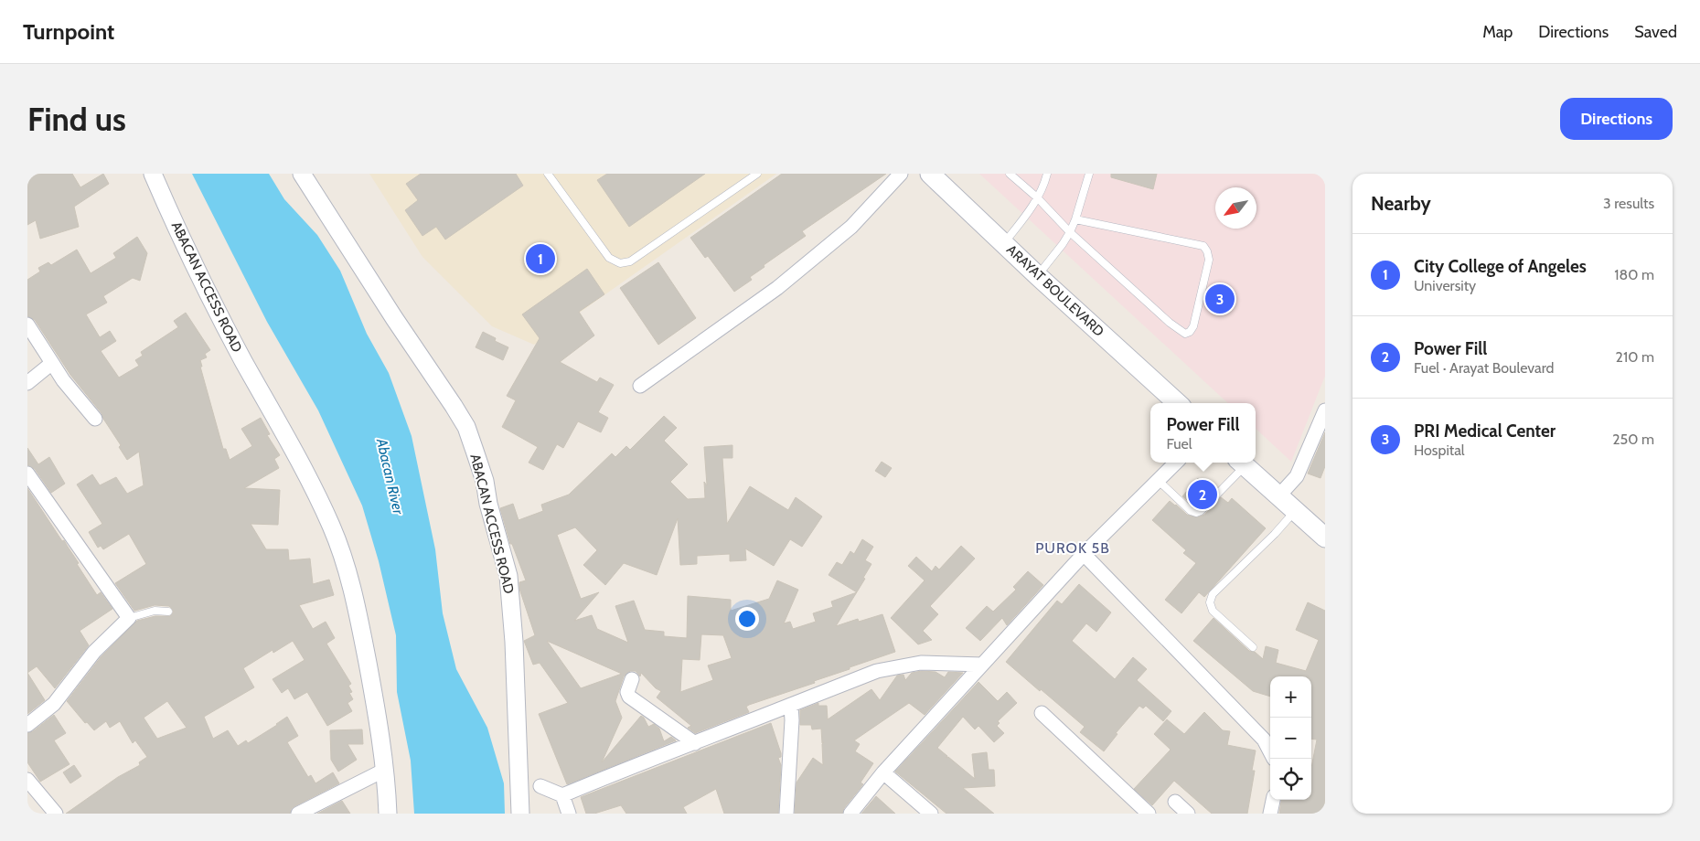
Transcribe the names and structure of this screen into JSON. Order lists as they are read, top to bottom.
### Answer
{
  "streets": {
    "main road": ["ARAYAT BOULEVARD"],
    "street": ["ABACAN ACCESS ROAD"]
  },
  "districts": ["PUROK 5B"],
  "water": ["Abacan River"],
  "north": "bottom left",
  "page": {
    "header": "Turnpoint",
    "nav": ["Map", "Directions", "Saved"],
    "buttons": "Directions",
    "title": "Find us",
    "heading": ["Nearby", "3 results"],
    "list": [
      {
        "mark": "1",
        "name": "City College of Angeles",
        "note": "University",
        "value": "180 m"
      },
      {
        "mark": "2",
        "name": "Power Fill",
        "note": "Fuel · Arayat Boulevard",
        "value": "210 m"
      },
      {
        "mark": "3",
        "name": "PRI Medical Center",
        "note": "Hospital",
        "value": "250 m"
      }
    ],
    "pins": ["1", "3", "2"],
    "popup": ["Power Fill", "Fuel"],
    "map_buttons": ["+", "−"]
  }
}
